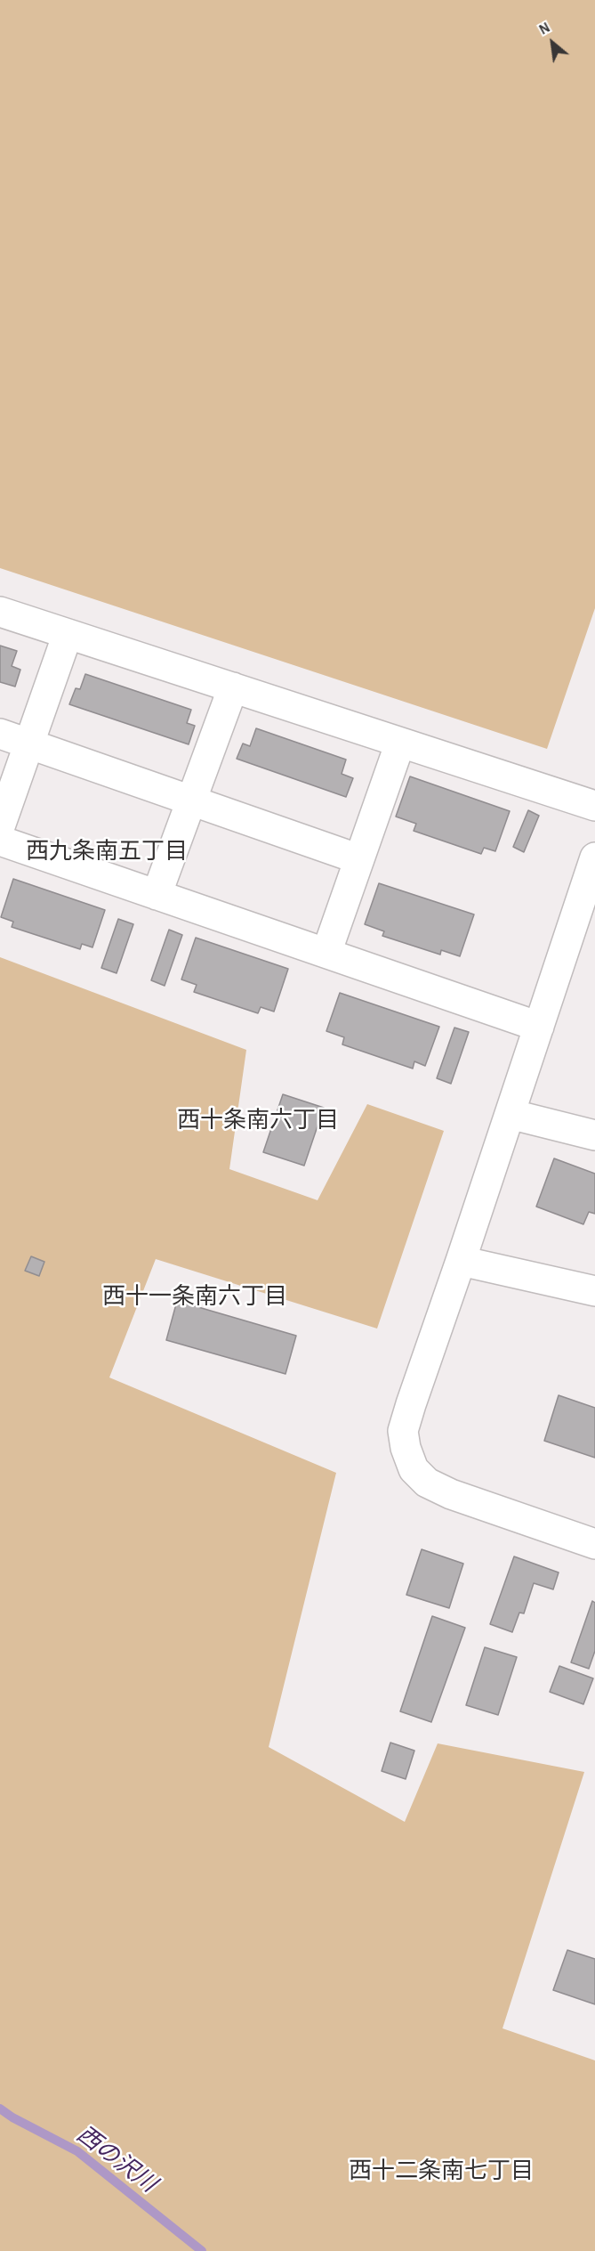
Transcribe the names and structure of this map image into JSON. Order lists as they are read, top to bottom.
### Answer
{
  "districts": [
    "西九条南五丁目",
    "西十条南六丁目",
    "西十一条南六丁目",
    "西十二条南七丁目"
  ],
  "water": ["西の沢川"],
  "north": "top left"
}
